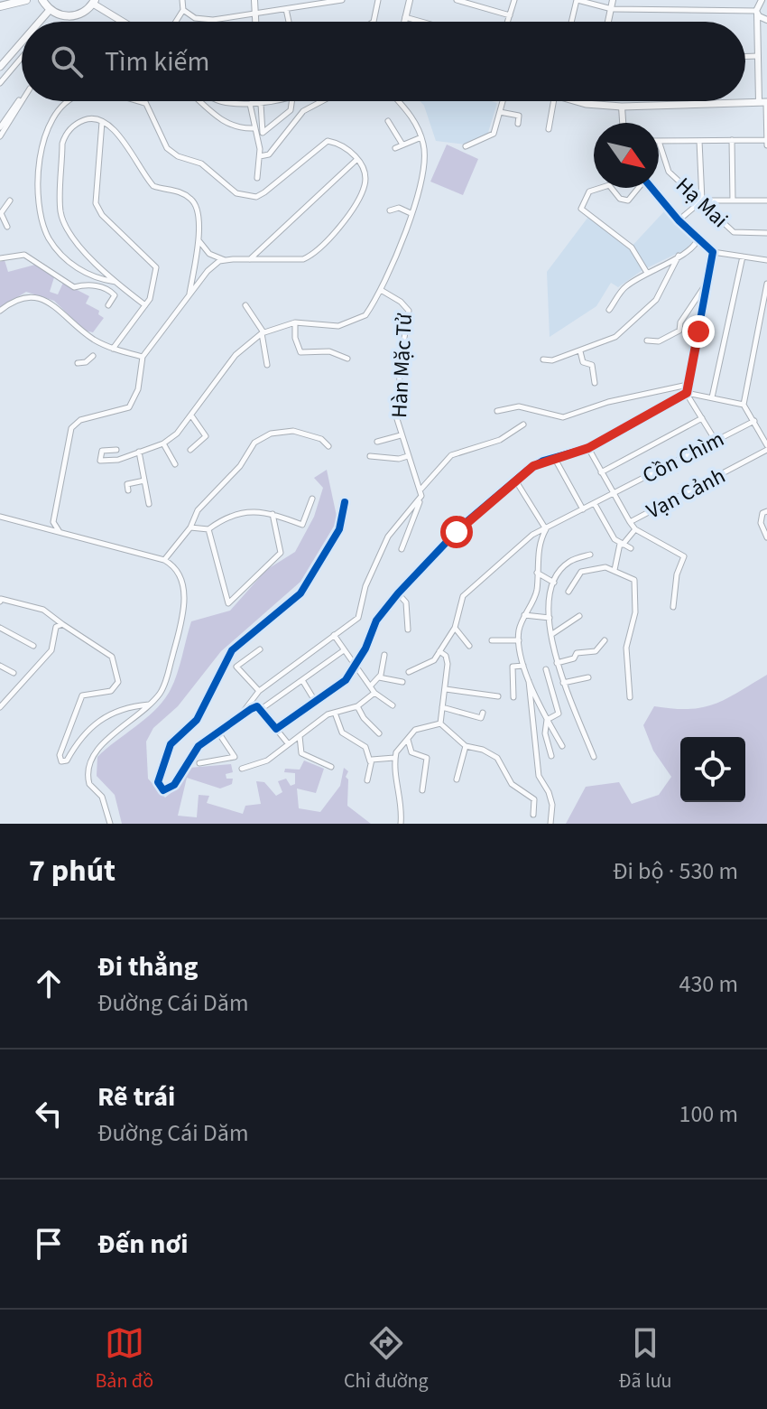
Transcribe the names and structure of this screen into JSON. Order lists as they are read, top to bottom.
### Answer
{
  "streets": {
    "street": [
      "Hạ Mai",
      "Hàn Mặc Tử",
      "Cồn Chìm",
      "Vạn Cảnh"
    ]
  },
  "north": "bottom right",
  "page": {
    "search": "Tìm kiếm",
    "heading": ["7 phút", "Đi bộ · 530 m"],
    "list": [
      ["Đi thẳng", "Đường Cái Dăm", "430 m"],
      ["Rẽ trái", "Đường Cái Dăm", "100 m"],
      "Đến nơi"
    ],
    "nav": ["Bản đồ", "Chỉ đường", "Đã lưu"]
  }
}
